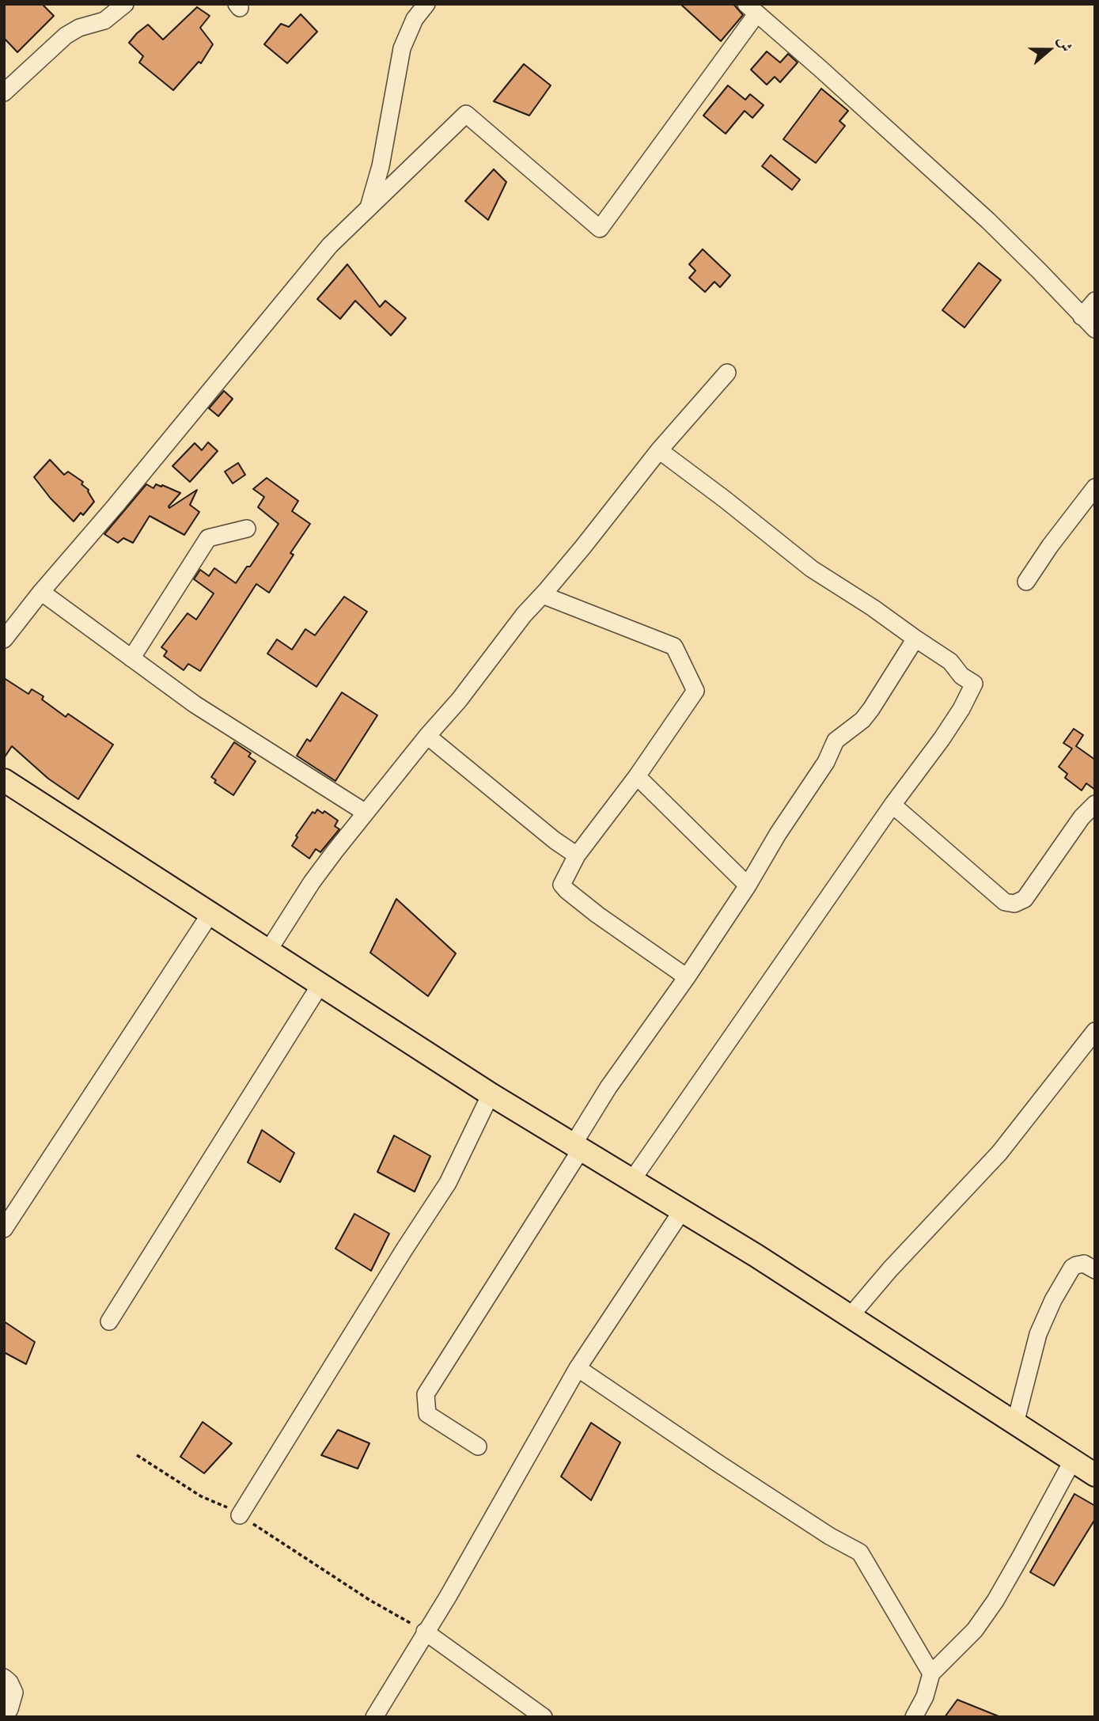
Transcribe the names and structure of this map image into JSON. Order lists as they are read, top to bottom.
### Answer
{
  "north": "right"
}
